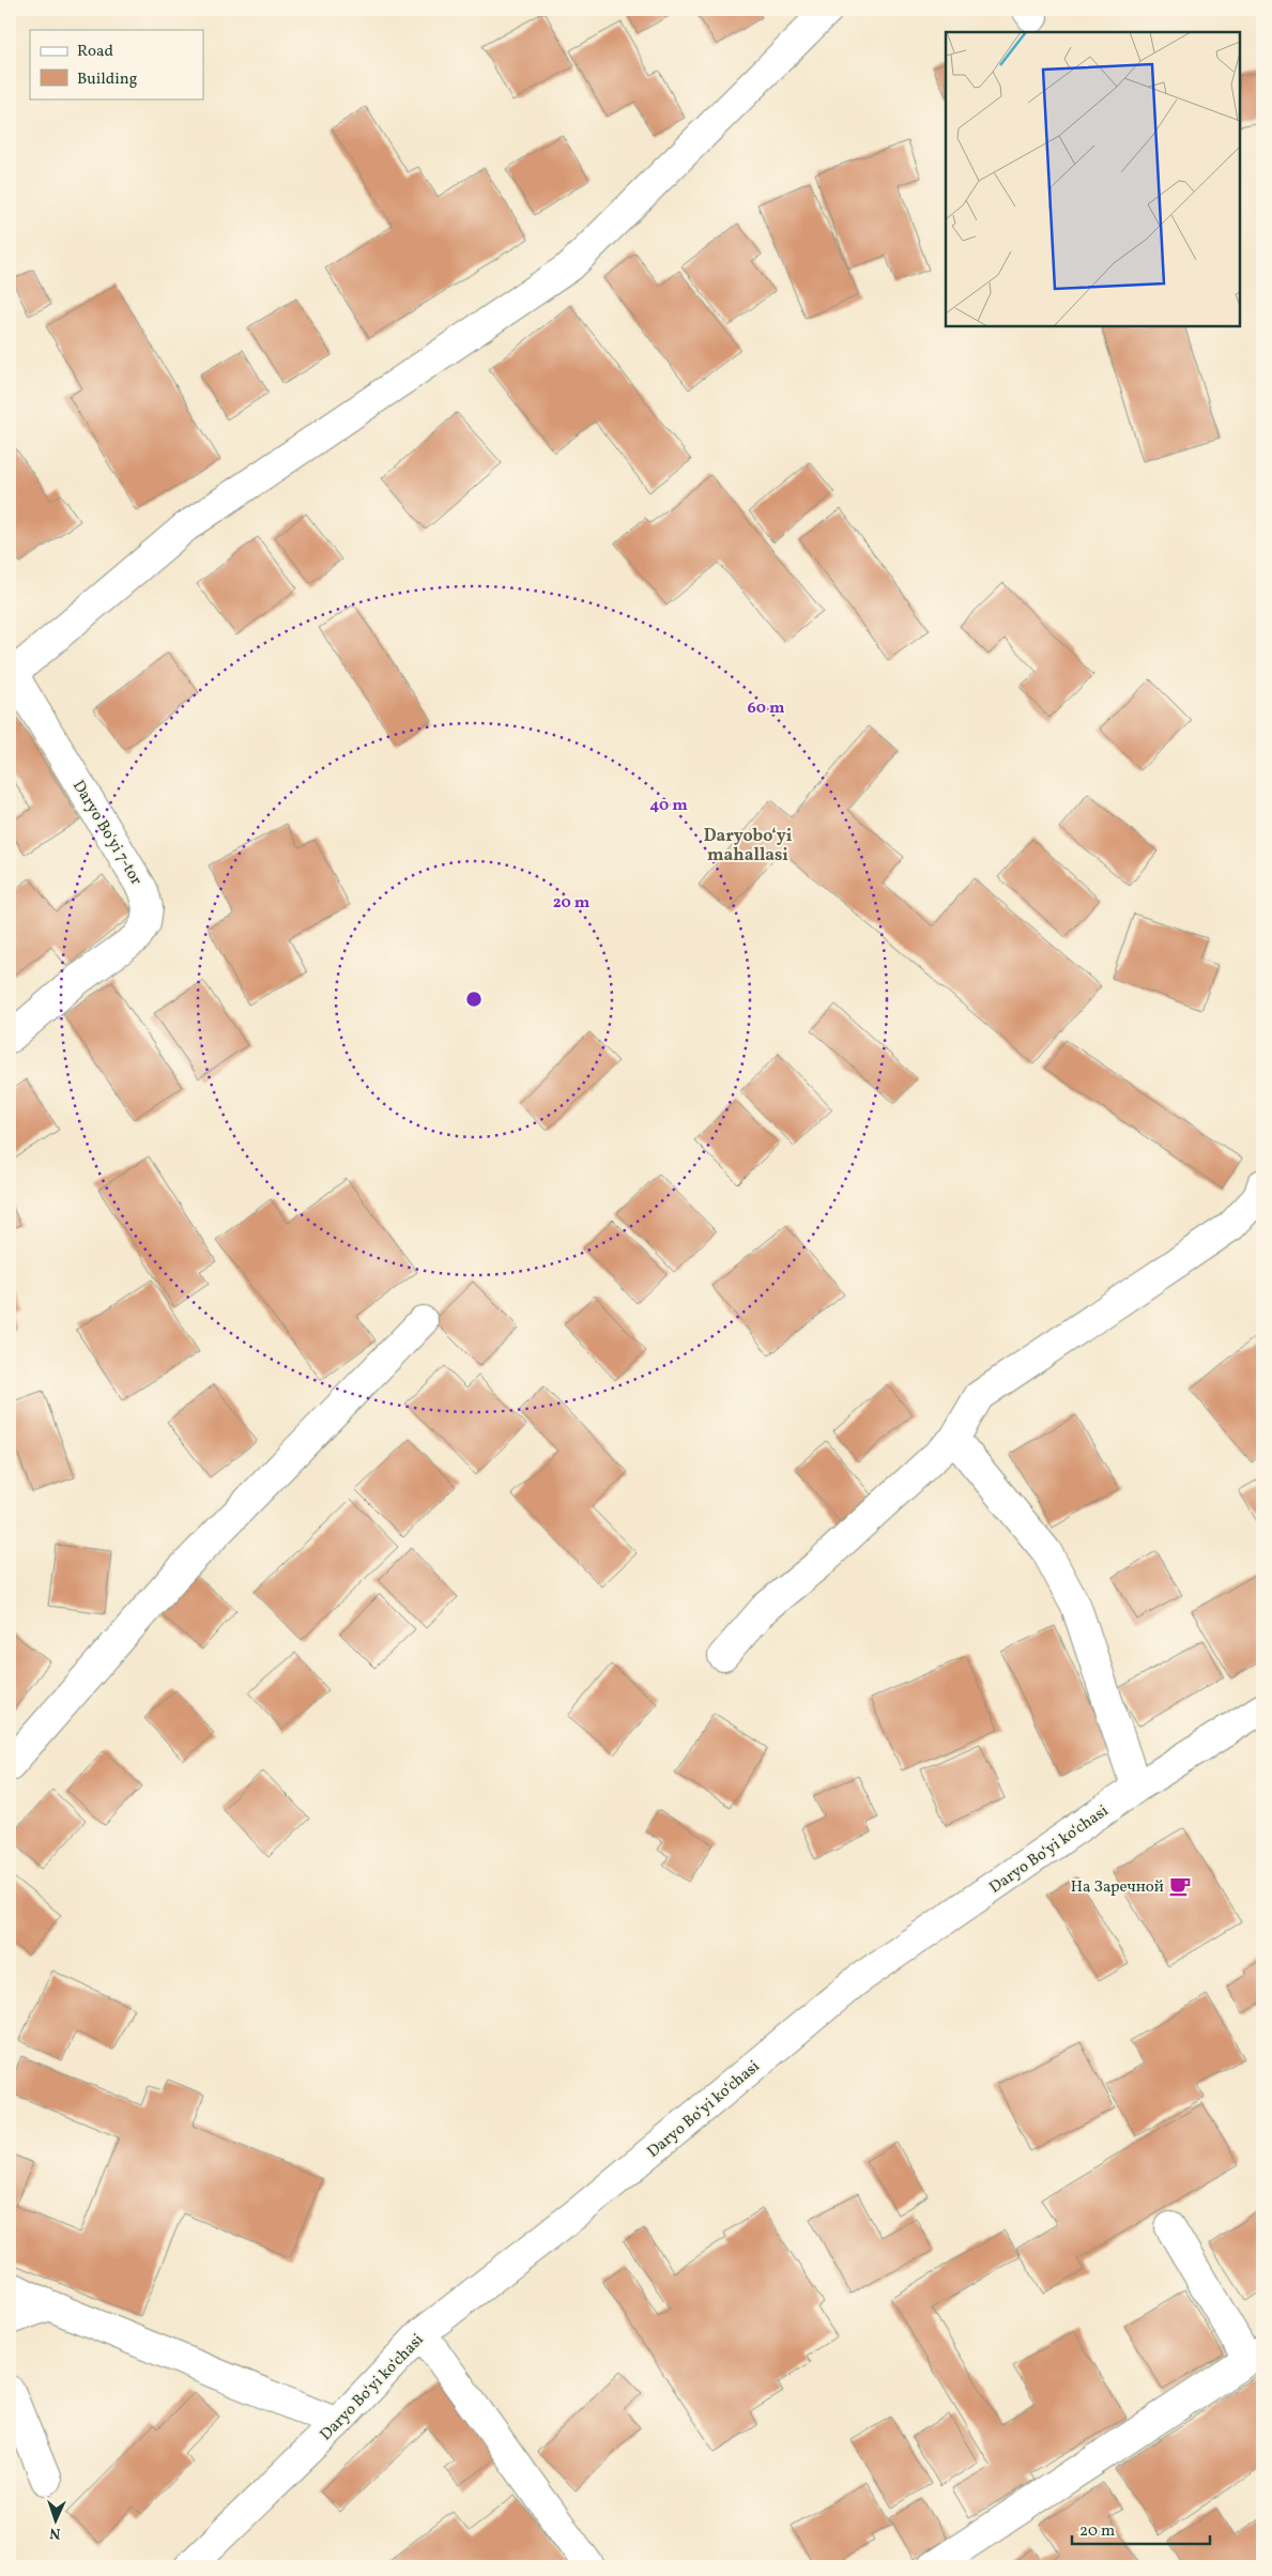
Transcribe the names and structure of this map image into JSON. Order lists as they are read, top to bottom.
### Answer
{
  "streets": {
    "street": ["Daryo Bo'yi 7-tor", "Daryo Boʻyi koʻchasi"]
  },
  "districts": ["Daryoboʻyi mahallasi"],
  "places": {
    "cafe": ["На Заречной"]
  },
  "legend": ["Road", "Building"],
  "scale_bar": "20 m",
  "north": "bottom",
  "rings": ["60 m", "40 m", "20 m"]
}
